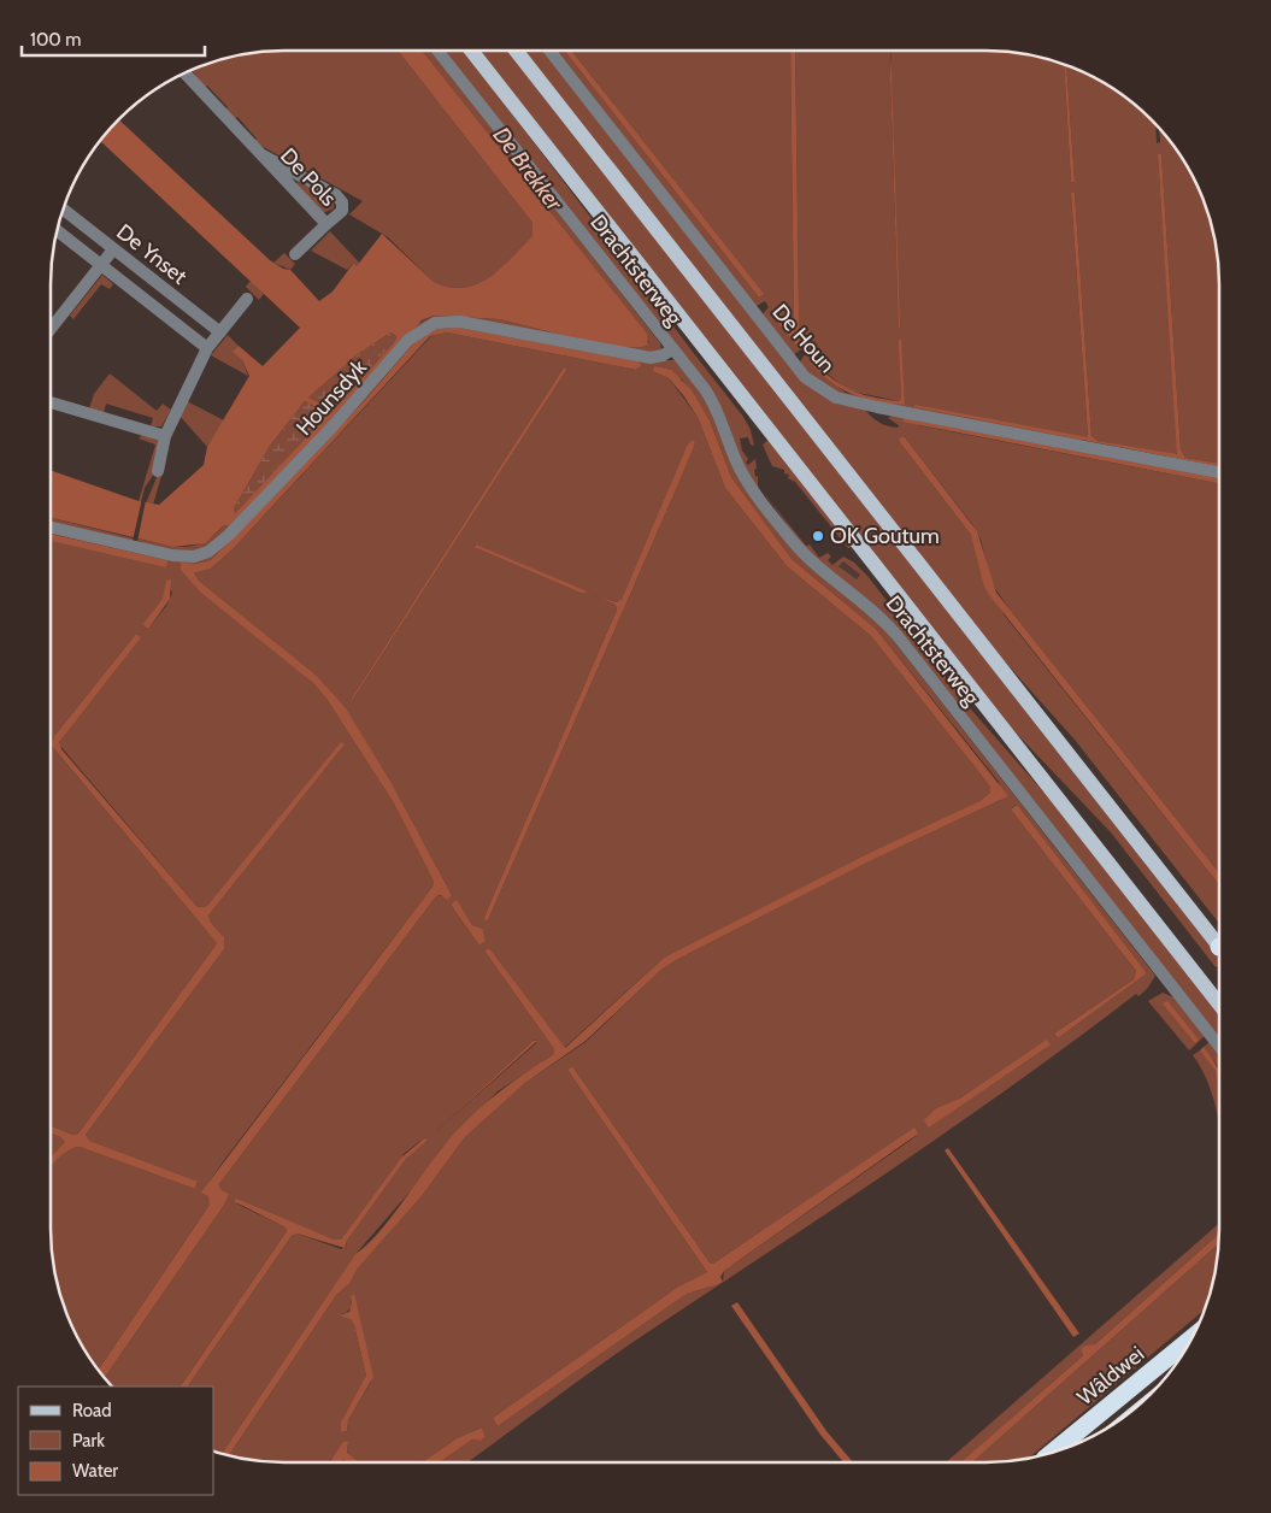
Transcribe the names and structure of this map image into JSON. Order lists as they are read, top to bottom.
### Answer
{
  "streets": {
    "highway": ["Wâldwei"],
    "main road": ["Drachtsterweg"],
    "street": [
      "De Pols",
      "De Ynset",
      "De Houn",
      "Hounsdyk"
    ]
  },
  "crossings": [
    ["Drachtsterweg", "Hounsdyk"]
  ],
  "water": ["De Brekker"],
  "places": ["OK Goutum"],
  "legend": ["Road", "Park", "Water"],
  "scale_bar": "100 m"
}
